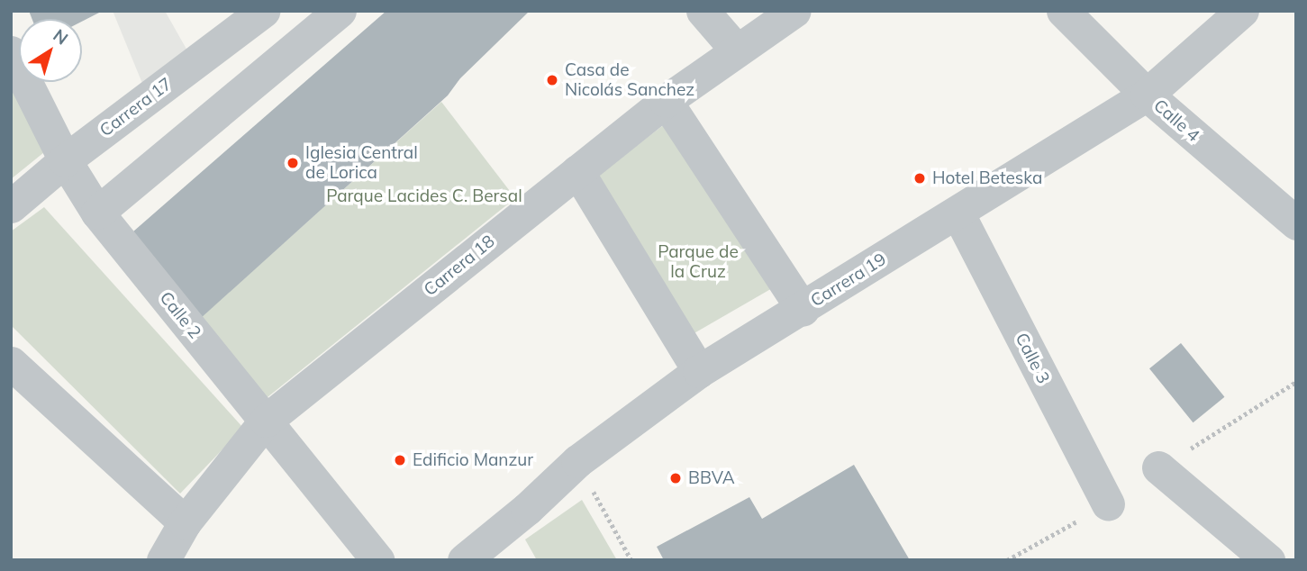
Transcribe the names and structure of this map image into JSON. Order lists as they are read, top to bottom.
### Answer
{
  "streets": {
    "street": [
      "Carrera 17",
      "Calle 4",
      "Carrera 18",
      "Carrera 19",
      "Calle 2",
      "Calle 3"
    ]
  },
  "crossings": [
    ["Carrera 17", "Calle 2"],
    ["Calle 4", "Carrera 19"],
    ["Carrera 18", "Calle 2"],
    ["Carrera 19", "Calle 3"]
  ],
  "parks": ["Parque Lacides C. Bersal", "Parque de la Cruz"],
  "places": [
    "Casa de Nicolás Sanchez",
    "Iglesia Central de Lorica",
    "Hotel Beteska",
    "Edificio Manzur",
    "BBVA"
  ],
  "north": "top right"
}
